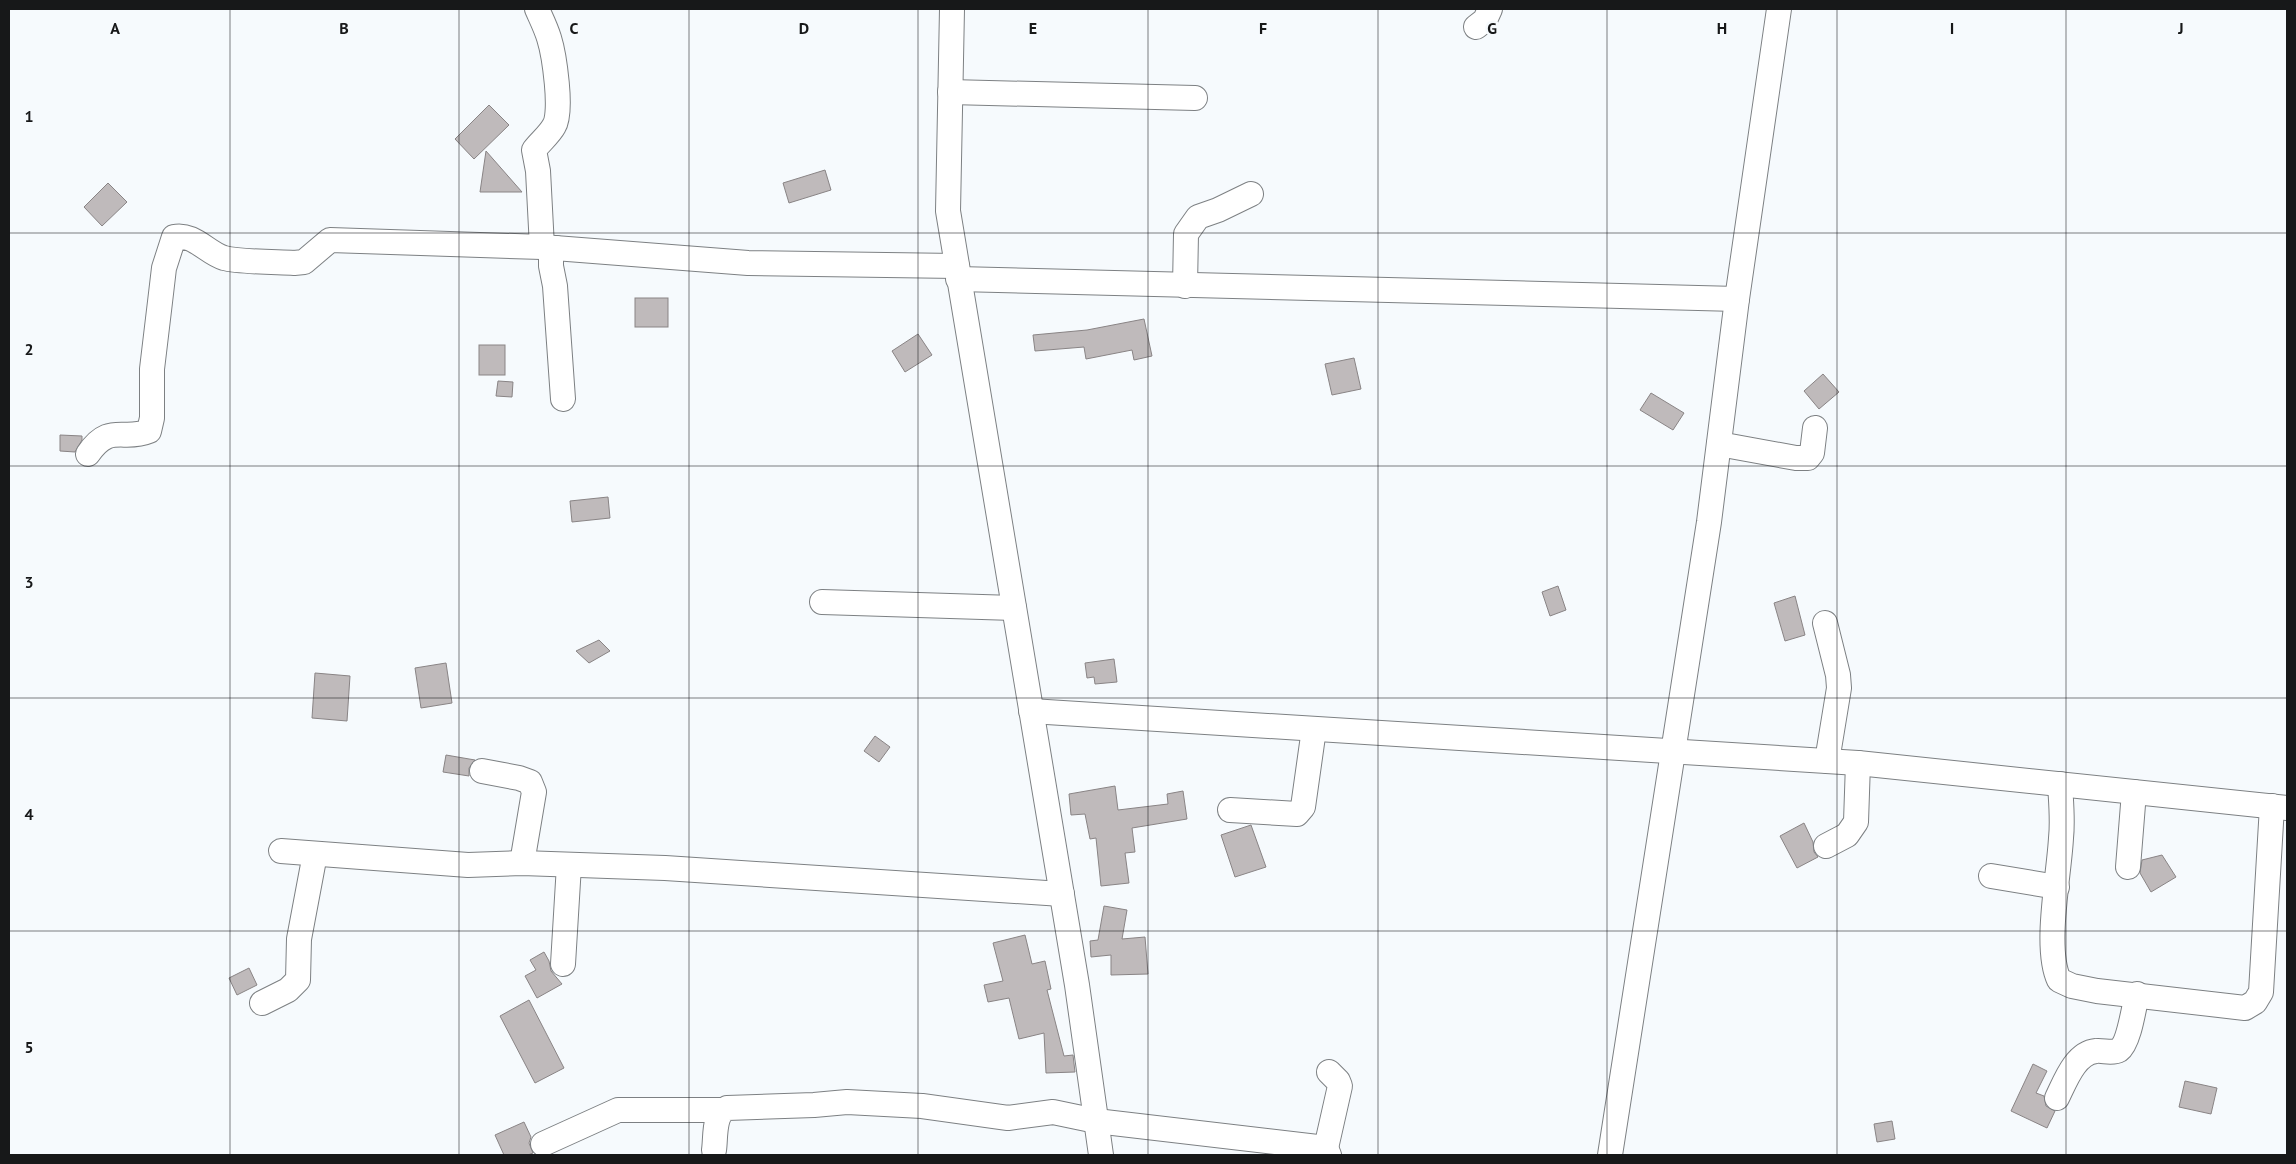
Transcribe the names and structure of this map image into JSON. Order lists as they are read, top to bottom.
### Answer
{
  "grid": {
    "columns": [
      "A",
      "B",
      "C",
      "D",
      "E",
      "F",
      "G",
      "H",
      "I",
      "J"
    ],
    "rows": [
      "1",
      "2",
      "3",
      "4",
      "5"
    ]
  }
}
